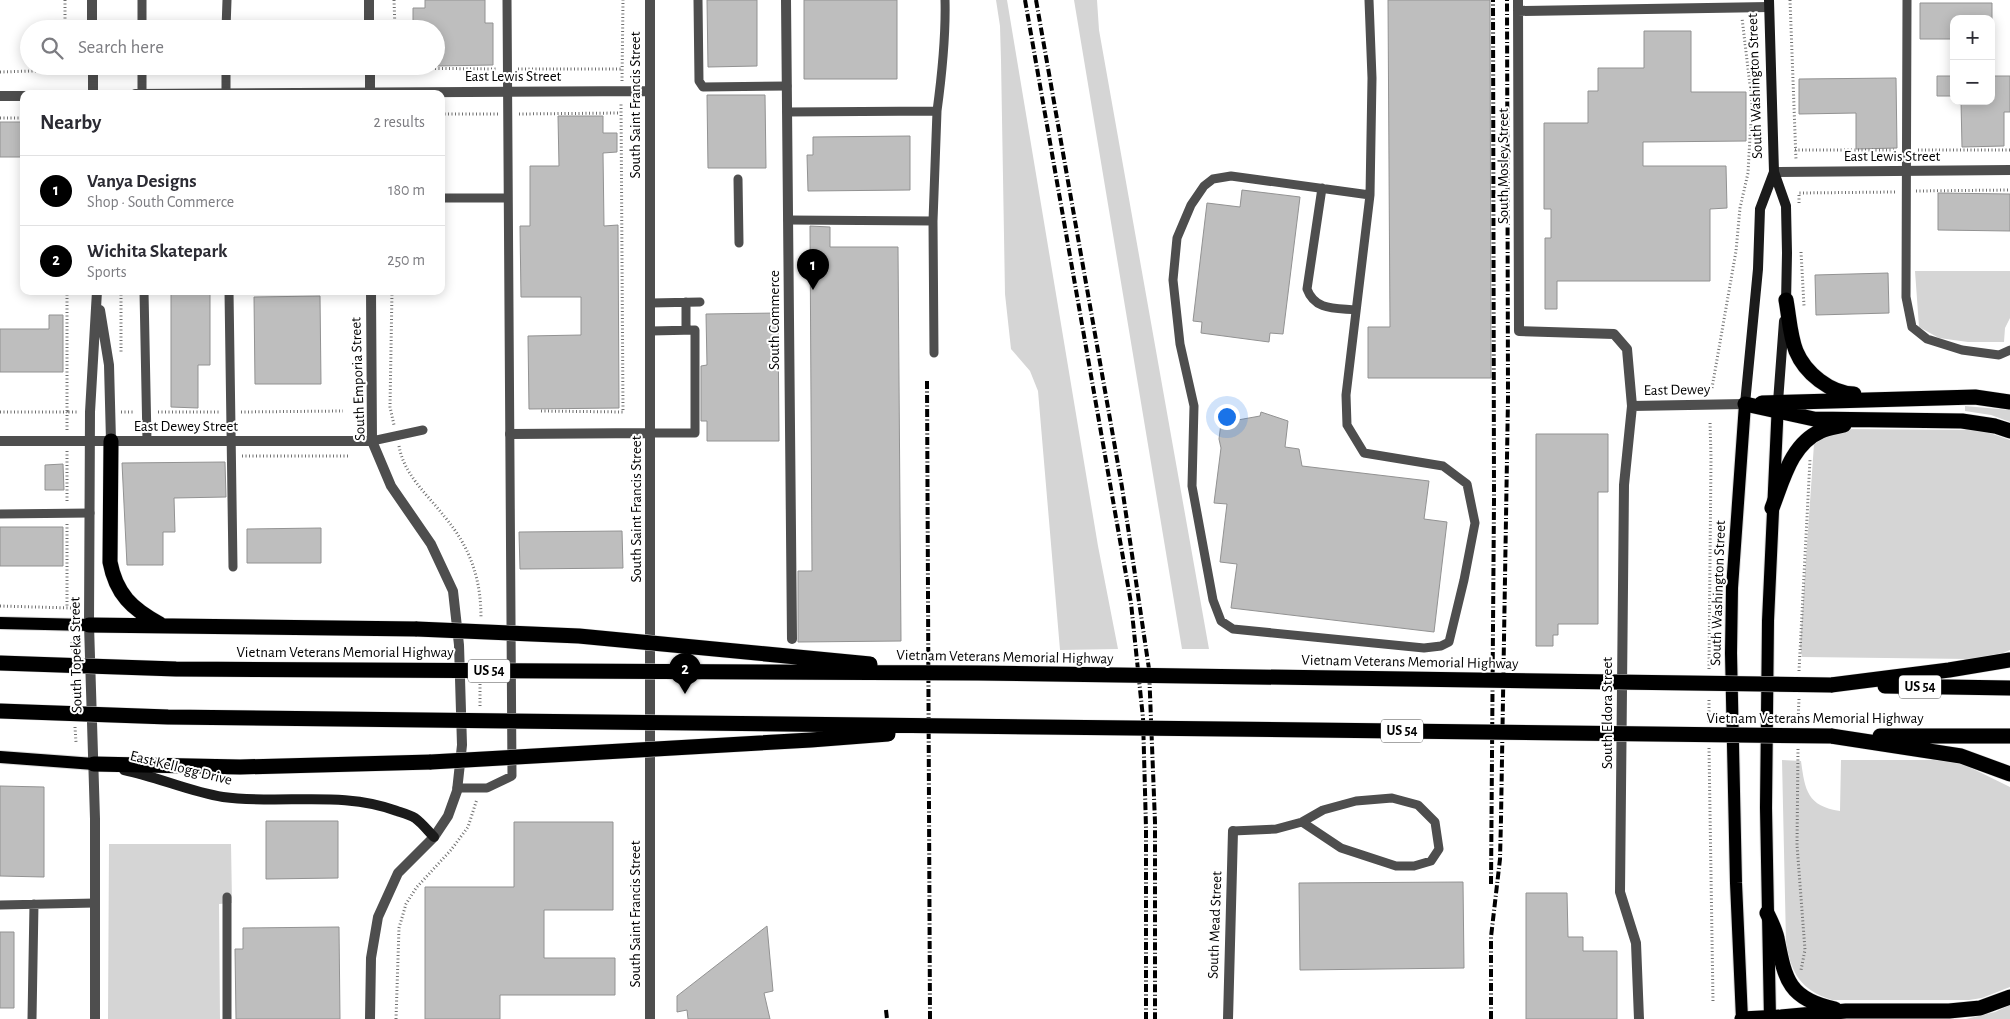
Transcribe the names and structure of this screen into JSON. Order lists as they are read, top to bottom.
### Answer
{
  "streets": {
    "highway": ["Vietnam Veterans Memorial Highway", "US 54"],
    "main road": ["South Washington Street", "East Kellogg Drive"],
    "street": [
      "East Lewis Street",
      "South Saint Francis Street",
      "South Mosley Street",
      "South Commerce",
      "South Emporia Street",
      "East Dewey",
      "East Dewey Street",
      "South Topeka Street",
      "South Eldora Street",
      "South Mead Street"
    ]
  },
  "crossings": [
    ["East Lewis Street", "South Washington Street"],
    ["East Lewis Street", "South Saint Francis Street"],
    ["South Washington Street", "East Dewey"],
    ["South Mosley Street", "East Dewey"],
    ["South Emporia Street", "East Dewey Street"],
    ["South Emporia Street", "East Kellogg Drive"],
    ["East Dewey", "South Eldora Street"],
    ["East Dewey Street", "South Topeka Street"],
    ["South Topeka Street", "East Kellogg Drive"]
  ],
  "page": {
    "map_buttons": ["+", "−"],
    "search": "Search here",
    "heading": ["Nearby", "2 results"],
    "list": [
      {
        "mark": "1",
        "name": "Vanya Designs",
        "note": "Shop · South Commerce",
        "value": "180 m"
      },
      {
        "mark": "2",
        "name": "Wichita Skatepark",
        "note": "Sports",
        "value": "250 m"
      }
    ],
    "pins": ["1", "2"]
  }
}
